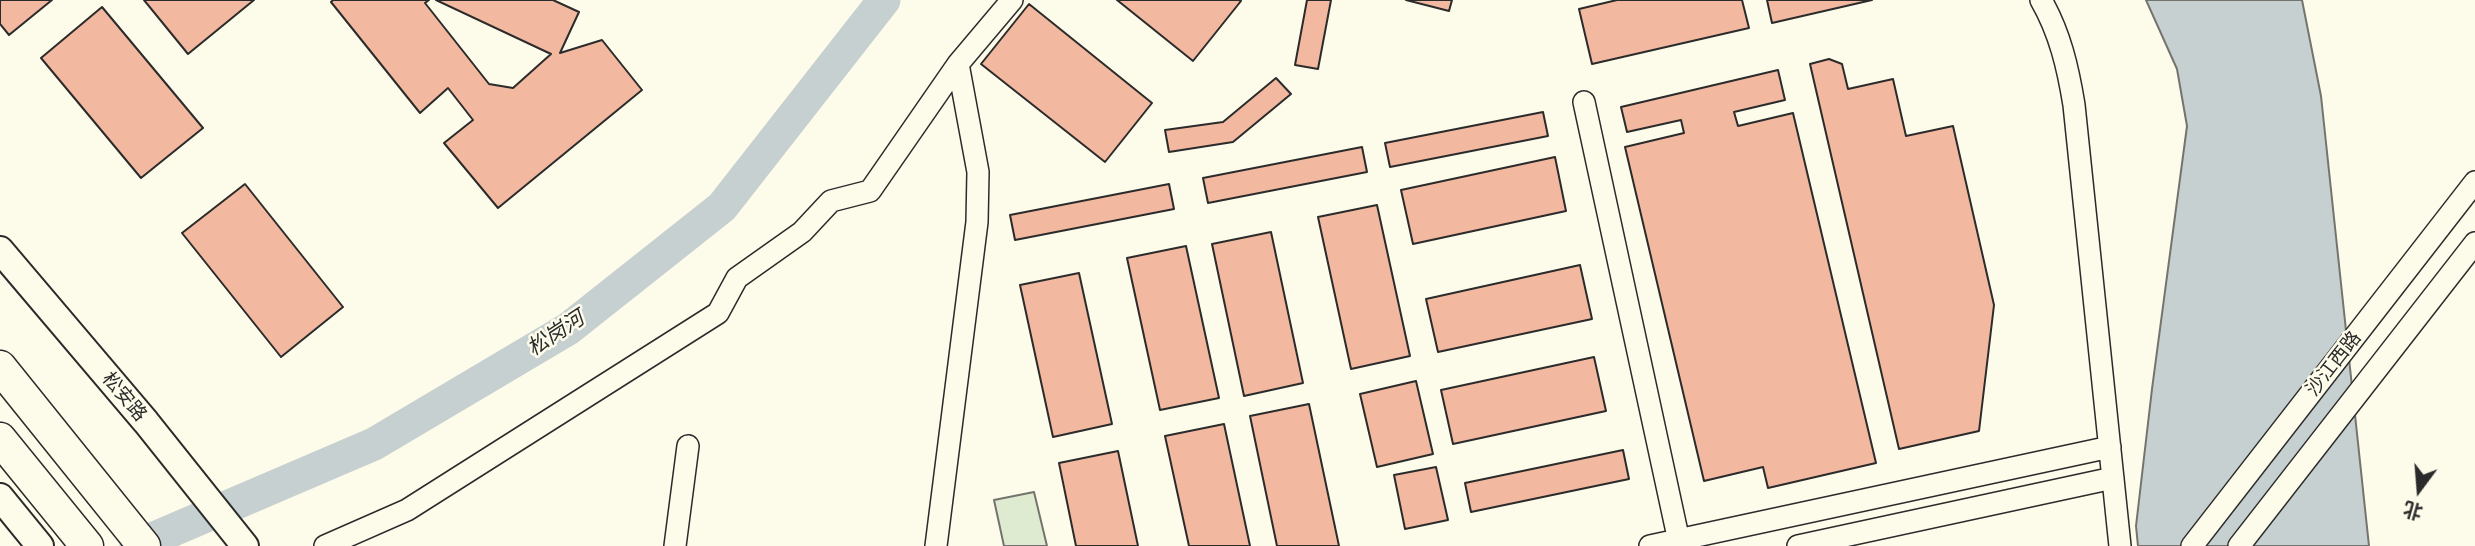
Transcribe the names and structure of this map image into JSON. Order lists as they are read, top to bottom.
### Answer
{
  "streets": {
    "main road": ["松安路"],
    "street": ["沙江西路"]
  },
  "water": ["松岗河"],
  "north": "bottom"
}
